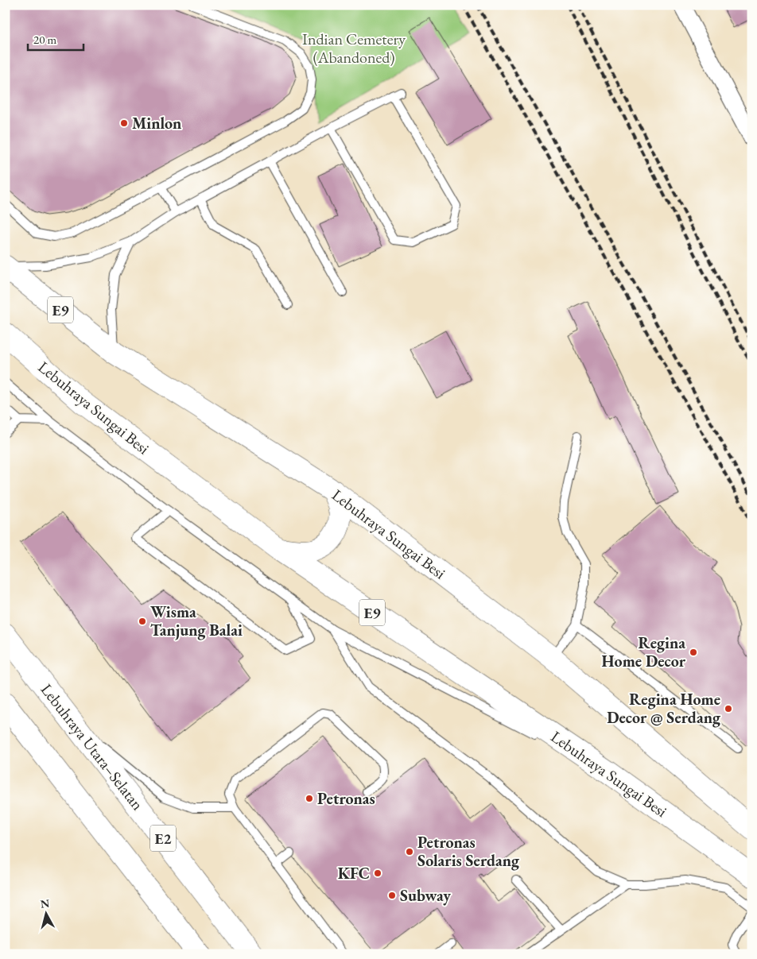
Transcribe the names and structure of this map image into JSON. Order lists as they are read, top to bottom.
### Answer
{
  "streets": {
    "highway": [
      "E9",
      "Lebuhraya Sungai Besi",
      "Lebuhraya Utara–Selatan",
      "E2"
    ]
  },
  "parks": ["Indian Cemetery (Abandoned)"],
  "places": [
    "Minlon",
    "Wisma Tanjung Balai",
    "Regina Home Decor",
    "Regina Home Decor @ Serdang",
    "Petronas",
    "Petronas Solaris Serdang",
    "KFC",
    "Subway"
  ],
  "scale_bar": "20 m",
  "north": "top"
}
